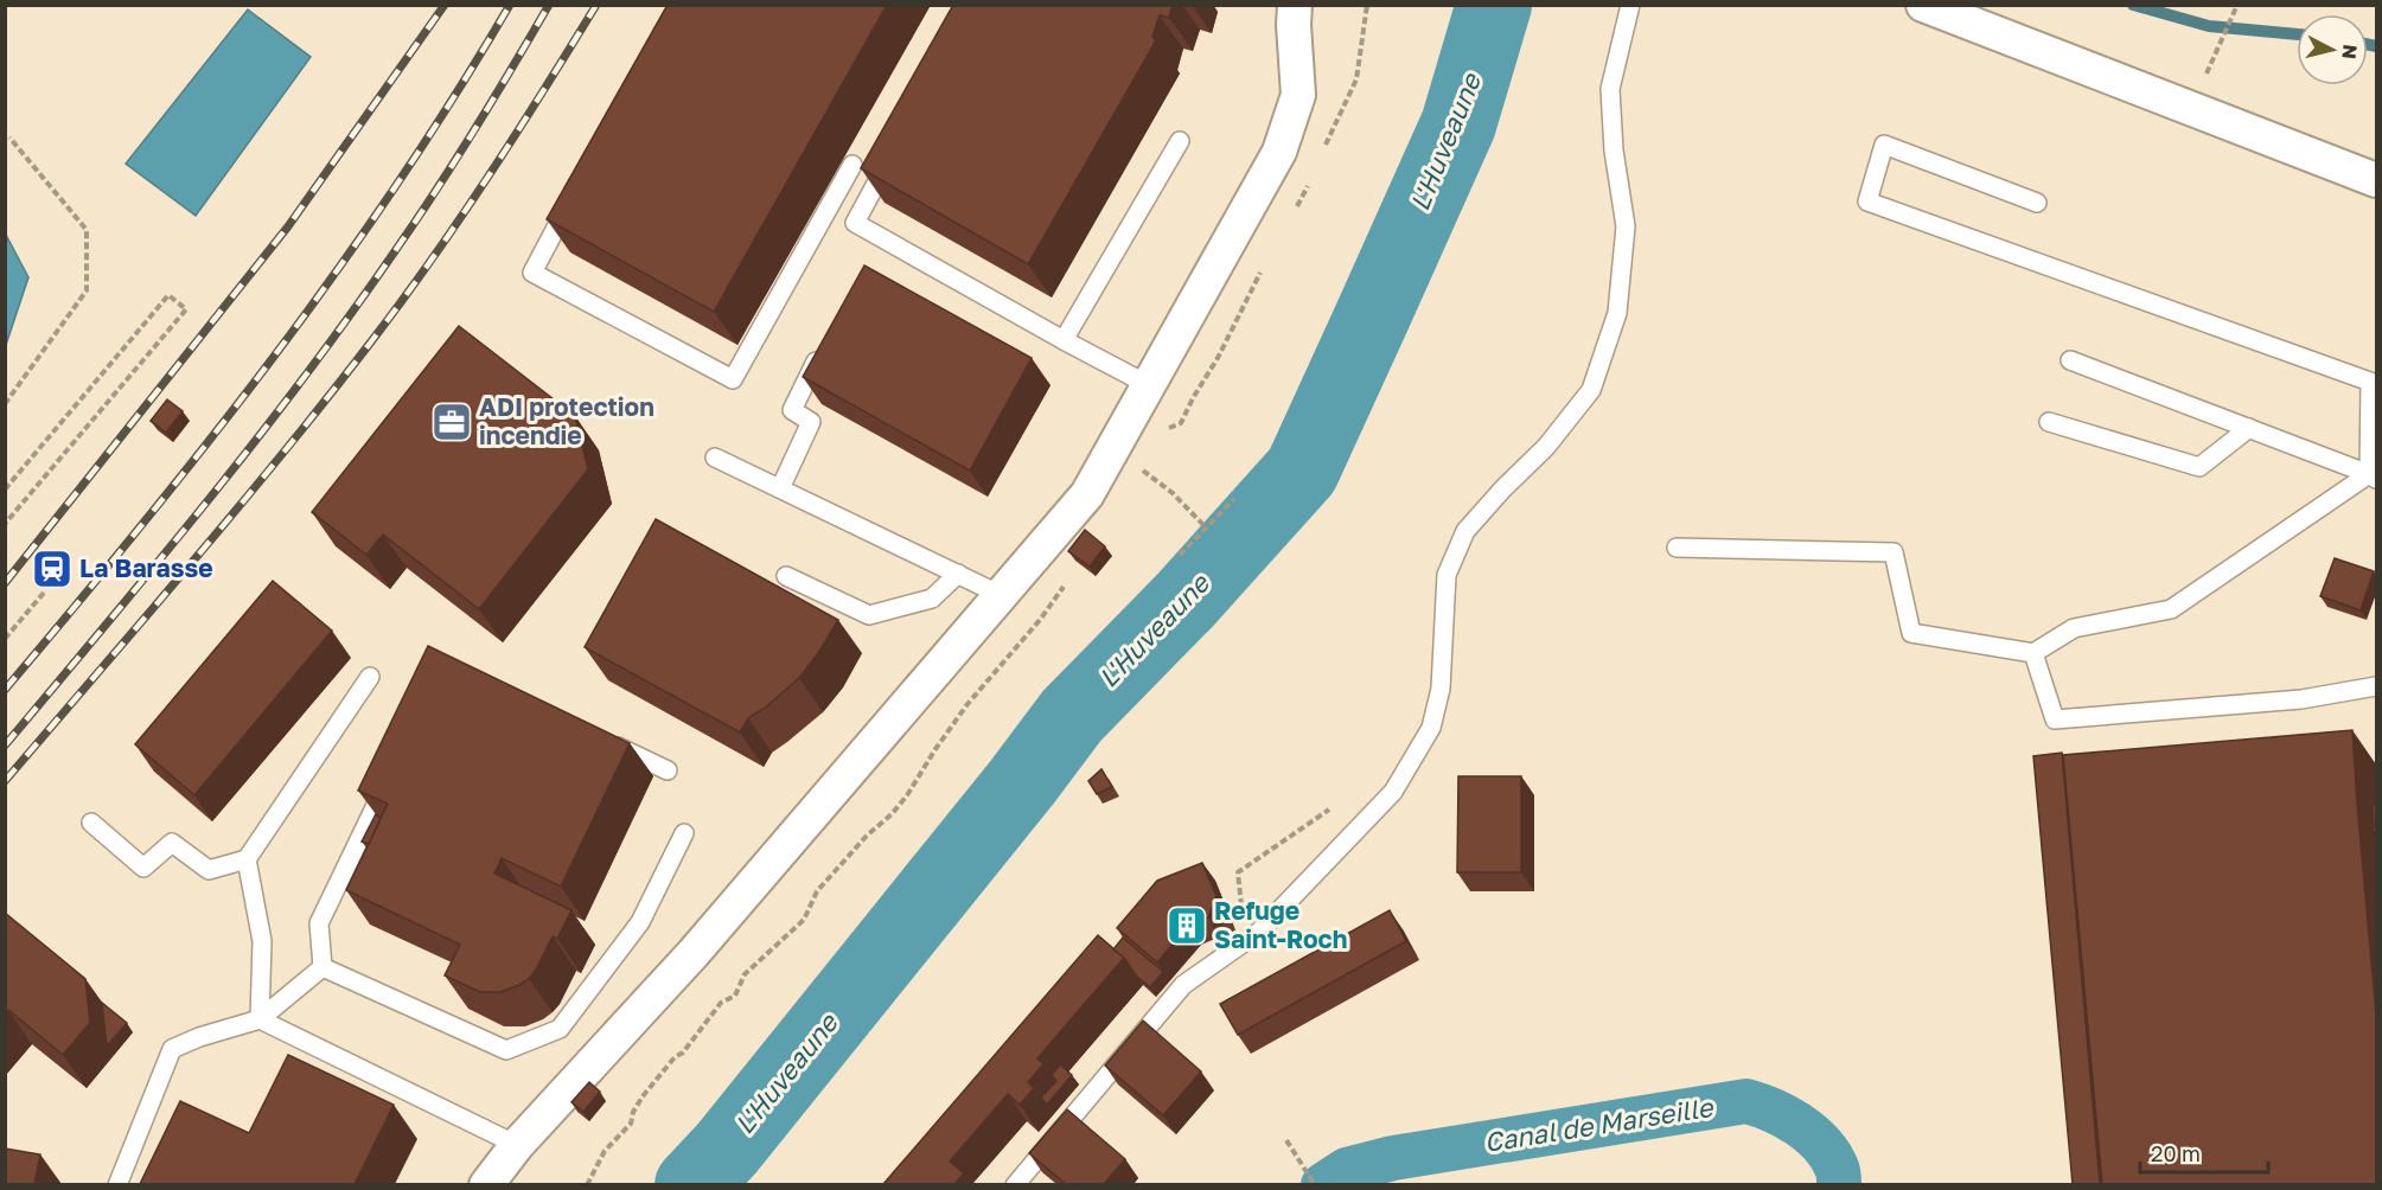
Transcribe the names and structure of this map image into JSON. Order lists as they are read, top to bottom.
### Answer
{
  "water": ["L'Huveaune", "Canal de Marseille"],
  "places": {
    "office": ["ADI protection incendie"],
    "station": ["La Barasse"],
    "building": ["Refuge Saint-Roch"]
  },
  "scale_bar": "20 m",
  "north": "right"
}
